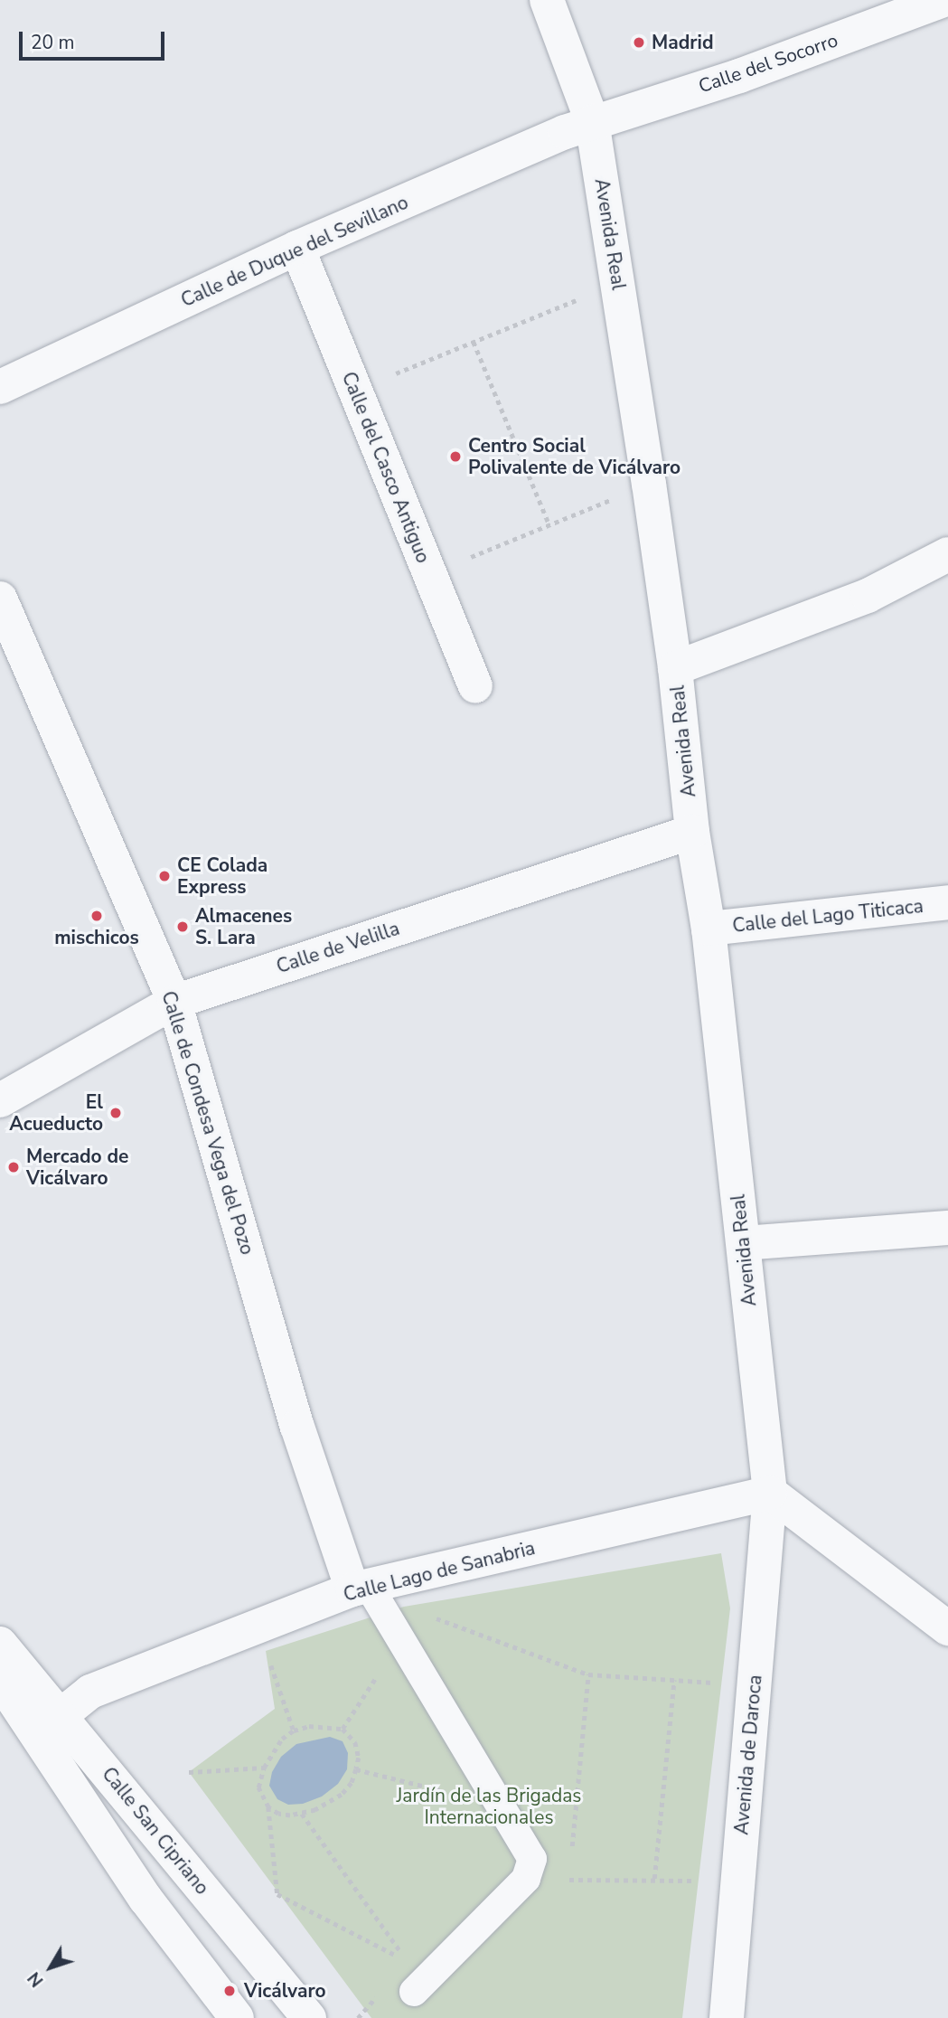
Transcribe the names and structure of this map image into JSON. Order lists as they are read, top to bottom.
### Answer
{
  "streets": {
    "street": [
      "Calle del Socorro",
      "Avenida Real",
      "Calle de Duque del Sevillano",
      "Calle del Casco Antiguo",
      "Calle del Lago Titicaca",
      "Calle de Velilla",
      "Calle de Condesa Vega del Pozo",
      "Calle Lago de Sanabria",
      "Avenida de Daroca",
      "Calle San Cipriano"
    ]
  },
  "crossings": [
    ["Calle del Socorro", "Avenida Real"],
    ["Calle del Socorro", "Calle de Duque del Sevillano"],
    ["Avenida Real", "Calle de Duque del Sevillano"],
    ["Avenida Real", "Calle del Lago Titicaca"],
    ["Avenida Real", "Calle de Velilla"],
    ["Avenida Real", "Calle Lago de Sanabria"],
    ["Avenida Real", "Avenida de Daroca"],
    ["Calle de Duque del Sevillano", "Calle del Casco Antiguo"],
    ["Calle de Velilla", "Calle de Condesa Vega del Pozo"],
    ["Calle de Condesa Vega del Pozo", "Calle Lago de Sanabria"],
    ["Calle Lago de Sanabria", "Avenida de Daroca"],
    ["Calle Lago de Sanabria", "Calle San Cipriano"]
  ],
  "parks": ["Jardín de las Brigadas Internacionales"],
  "places": [
    "Madrid",
    "Centro Social Polivalente de Vicálvaro",
    "CE Colada Express",
    "mischicos",
    "Almacenes S. Lara",
    "El Acueducto",
    "Mercado de Vicálvaro",
    "Vicálvaro"
  ],
  "scale_bar": "20 m",
  "north": "bottom left"
}
